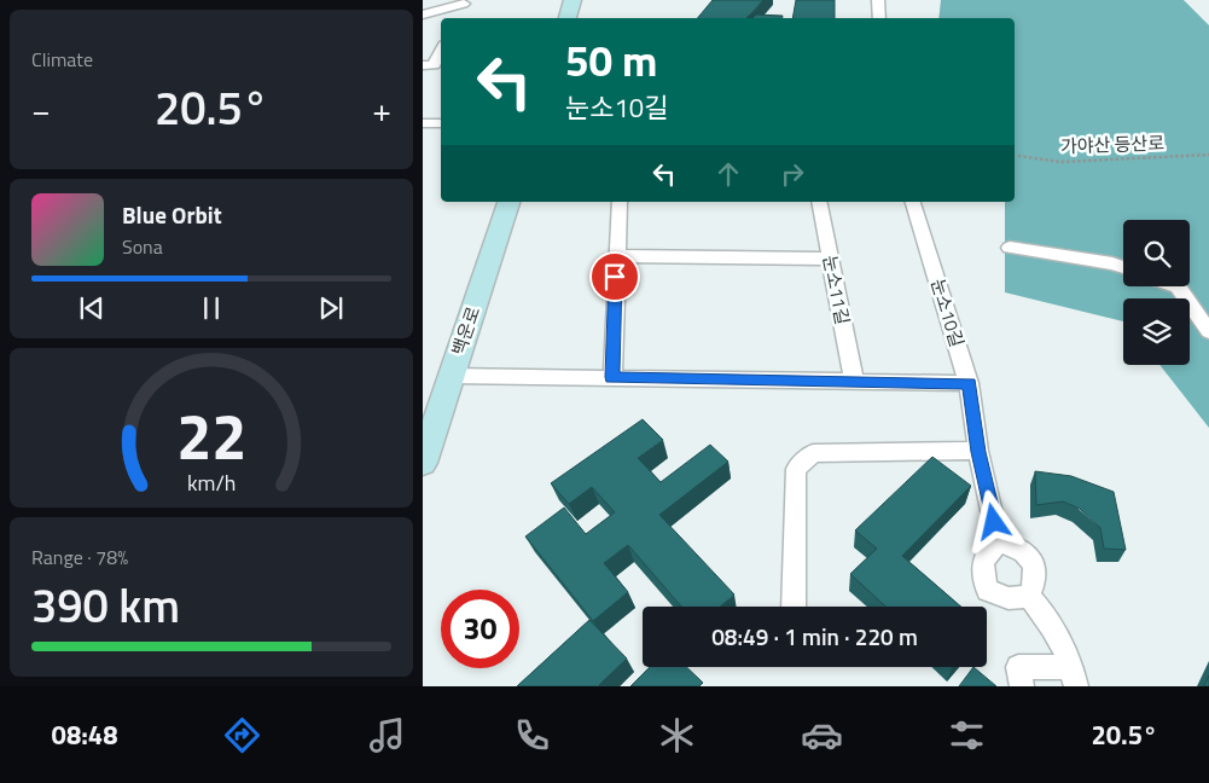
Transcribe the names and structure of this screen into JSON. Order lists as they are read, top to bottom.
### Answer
{
  "streets": {
    "main road": ["백운로"],
    "street": ["눈소11길", "눈소10길"],
    "path": ["가야산 등산로"]
  },
  "page": {
    "tile": [
      "Climate",
      ["Range · 78%", "390 km"]
    ],
    "turn": ["50 m", "눈소10길"],
    "heat": ["−", "20.5°", "+"],
    "song": ["Blue Orbit", "Sona"],
    "limit": "30",
    "trip": "08:49 · 1 min · 220 m",
    "tabs": ["08:48", "20.5°"],
    "gauge": ["22", "km/h"]
  }
}
